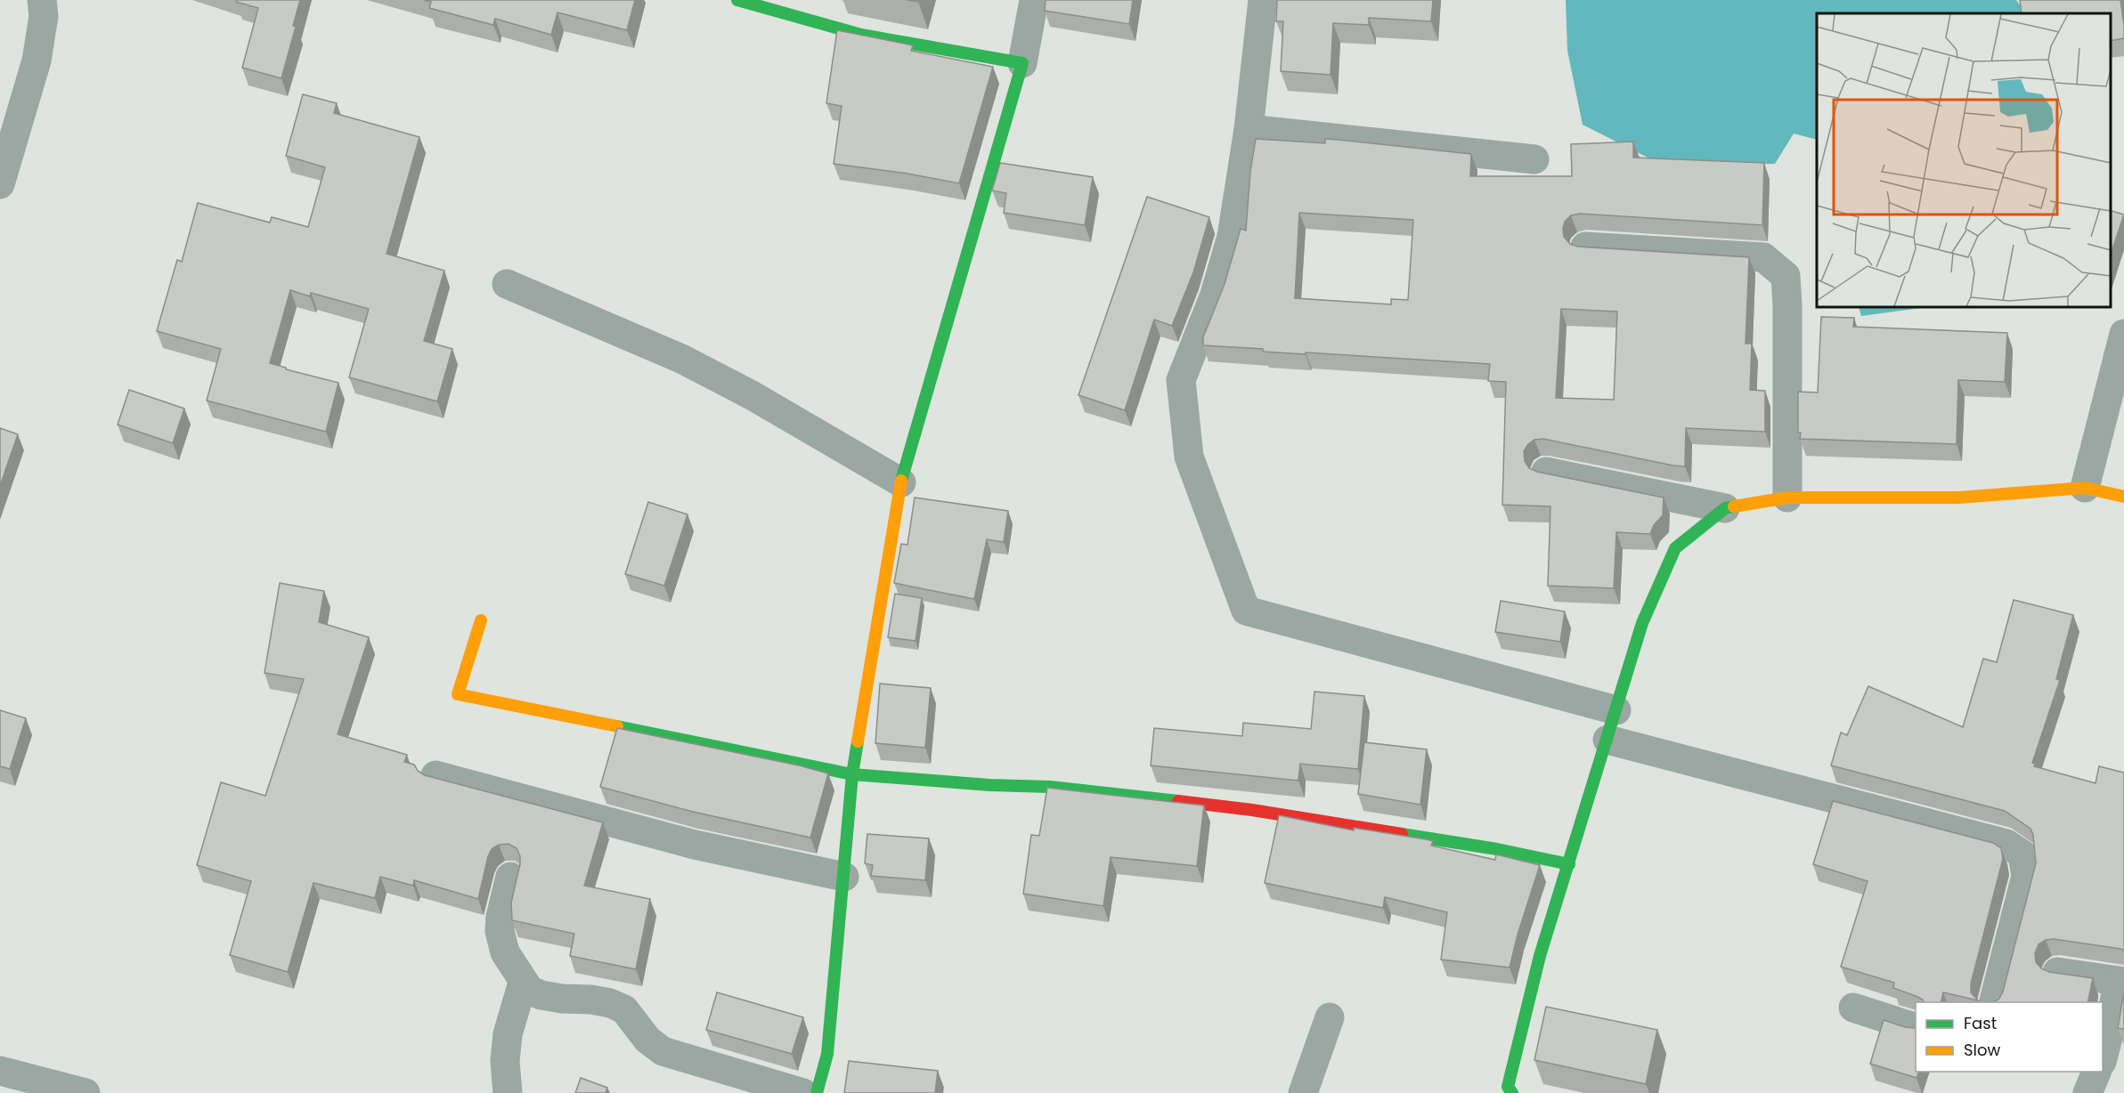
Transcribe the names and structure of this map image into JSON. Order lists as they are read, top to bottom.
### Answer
{
  "legend": ["Fast", "Slow"]
}
